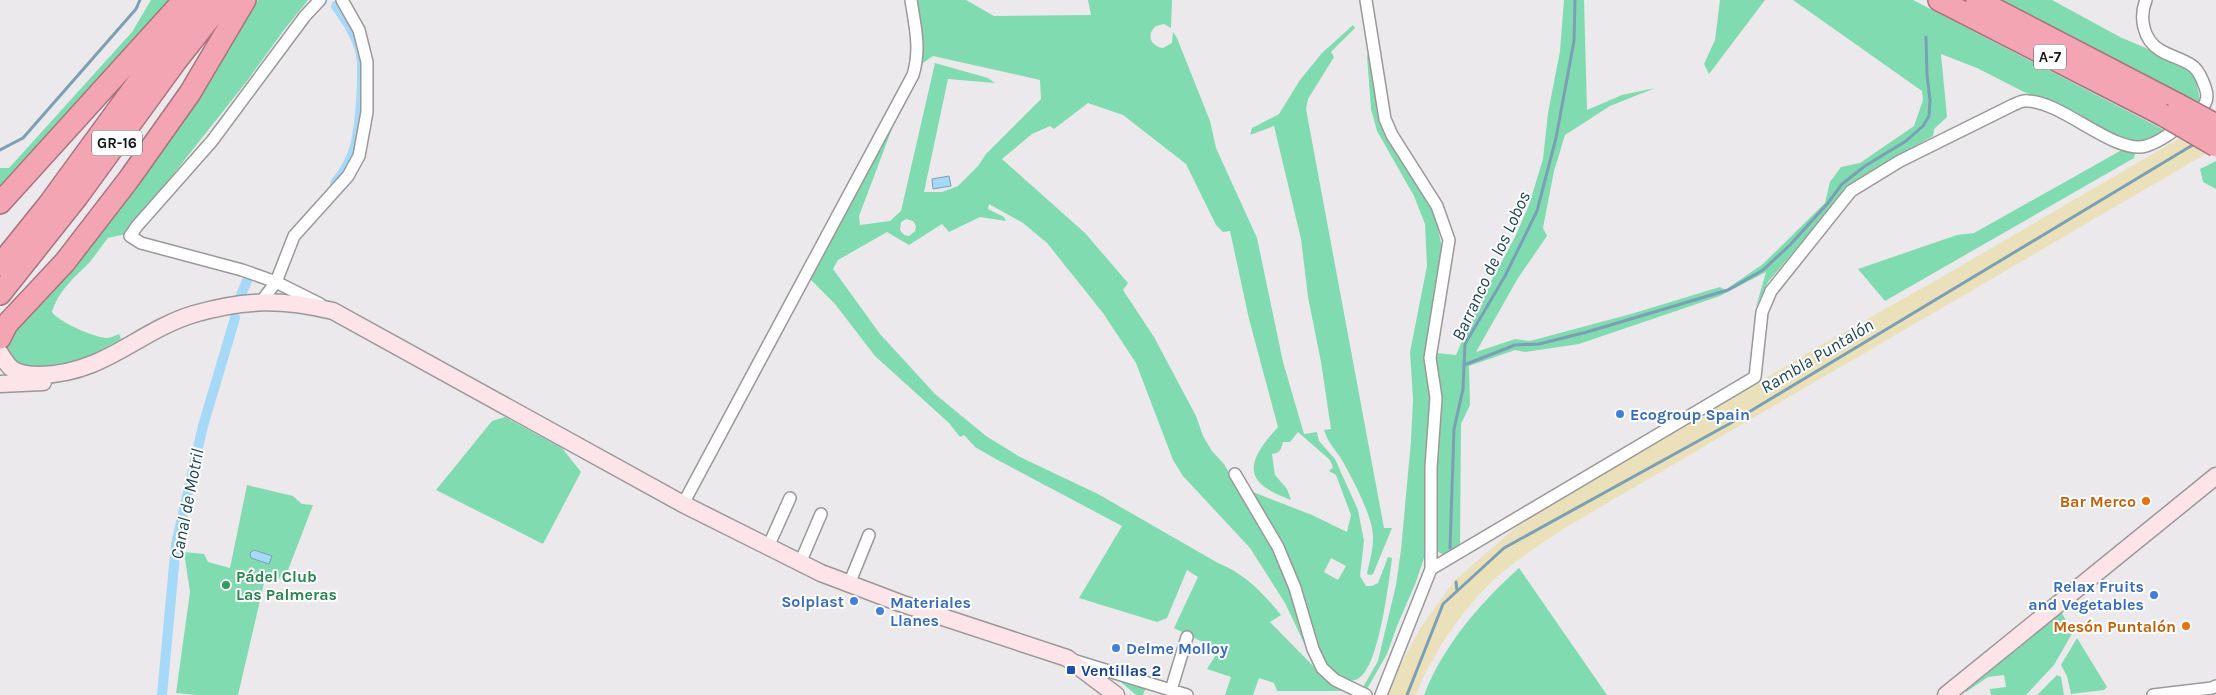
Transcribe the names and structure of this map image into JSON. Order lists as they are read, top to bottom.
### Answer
{
  "streets": {
    "highway": ["A-7", "GR-16"]
  },
  "water": ["Barranco de los Lobos", "Rambla Puntalón", "Canal de Motril"],
  "places": {
    "other": [
      "Ecogroup Spain",
      "Bar Merco",
      "Pádel Club Las Palmeras",
      "Relax Fruits and Vegetables",
      "Solplast",
      "Materiales Llanes",
      "Mesón Puntalón",
      "Delme Molloy"
    ],
    "transit": ["Ventillas 2"]
  }
}
